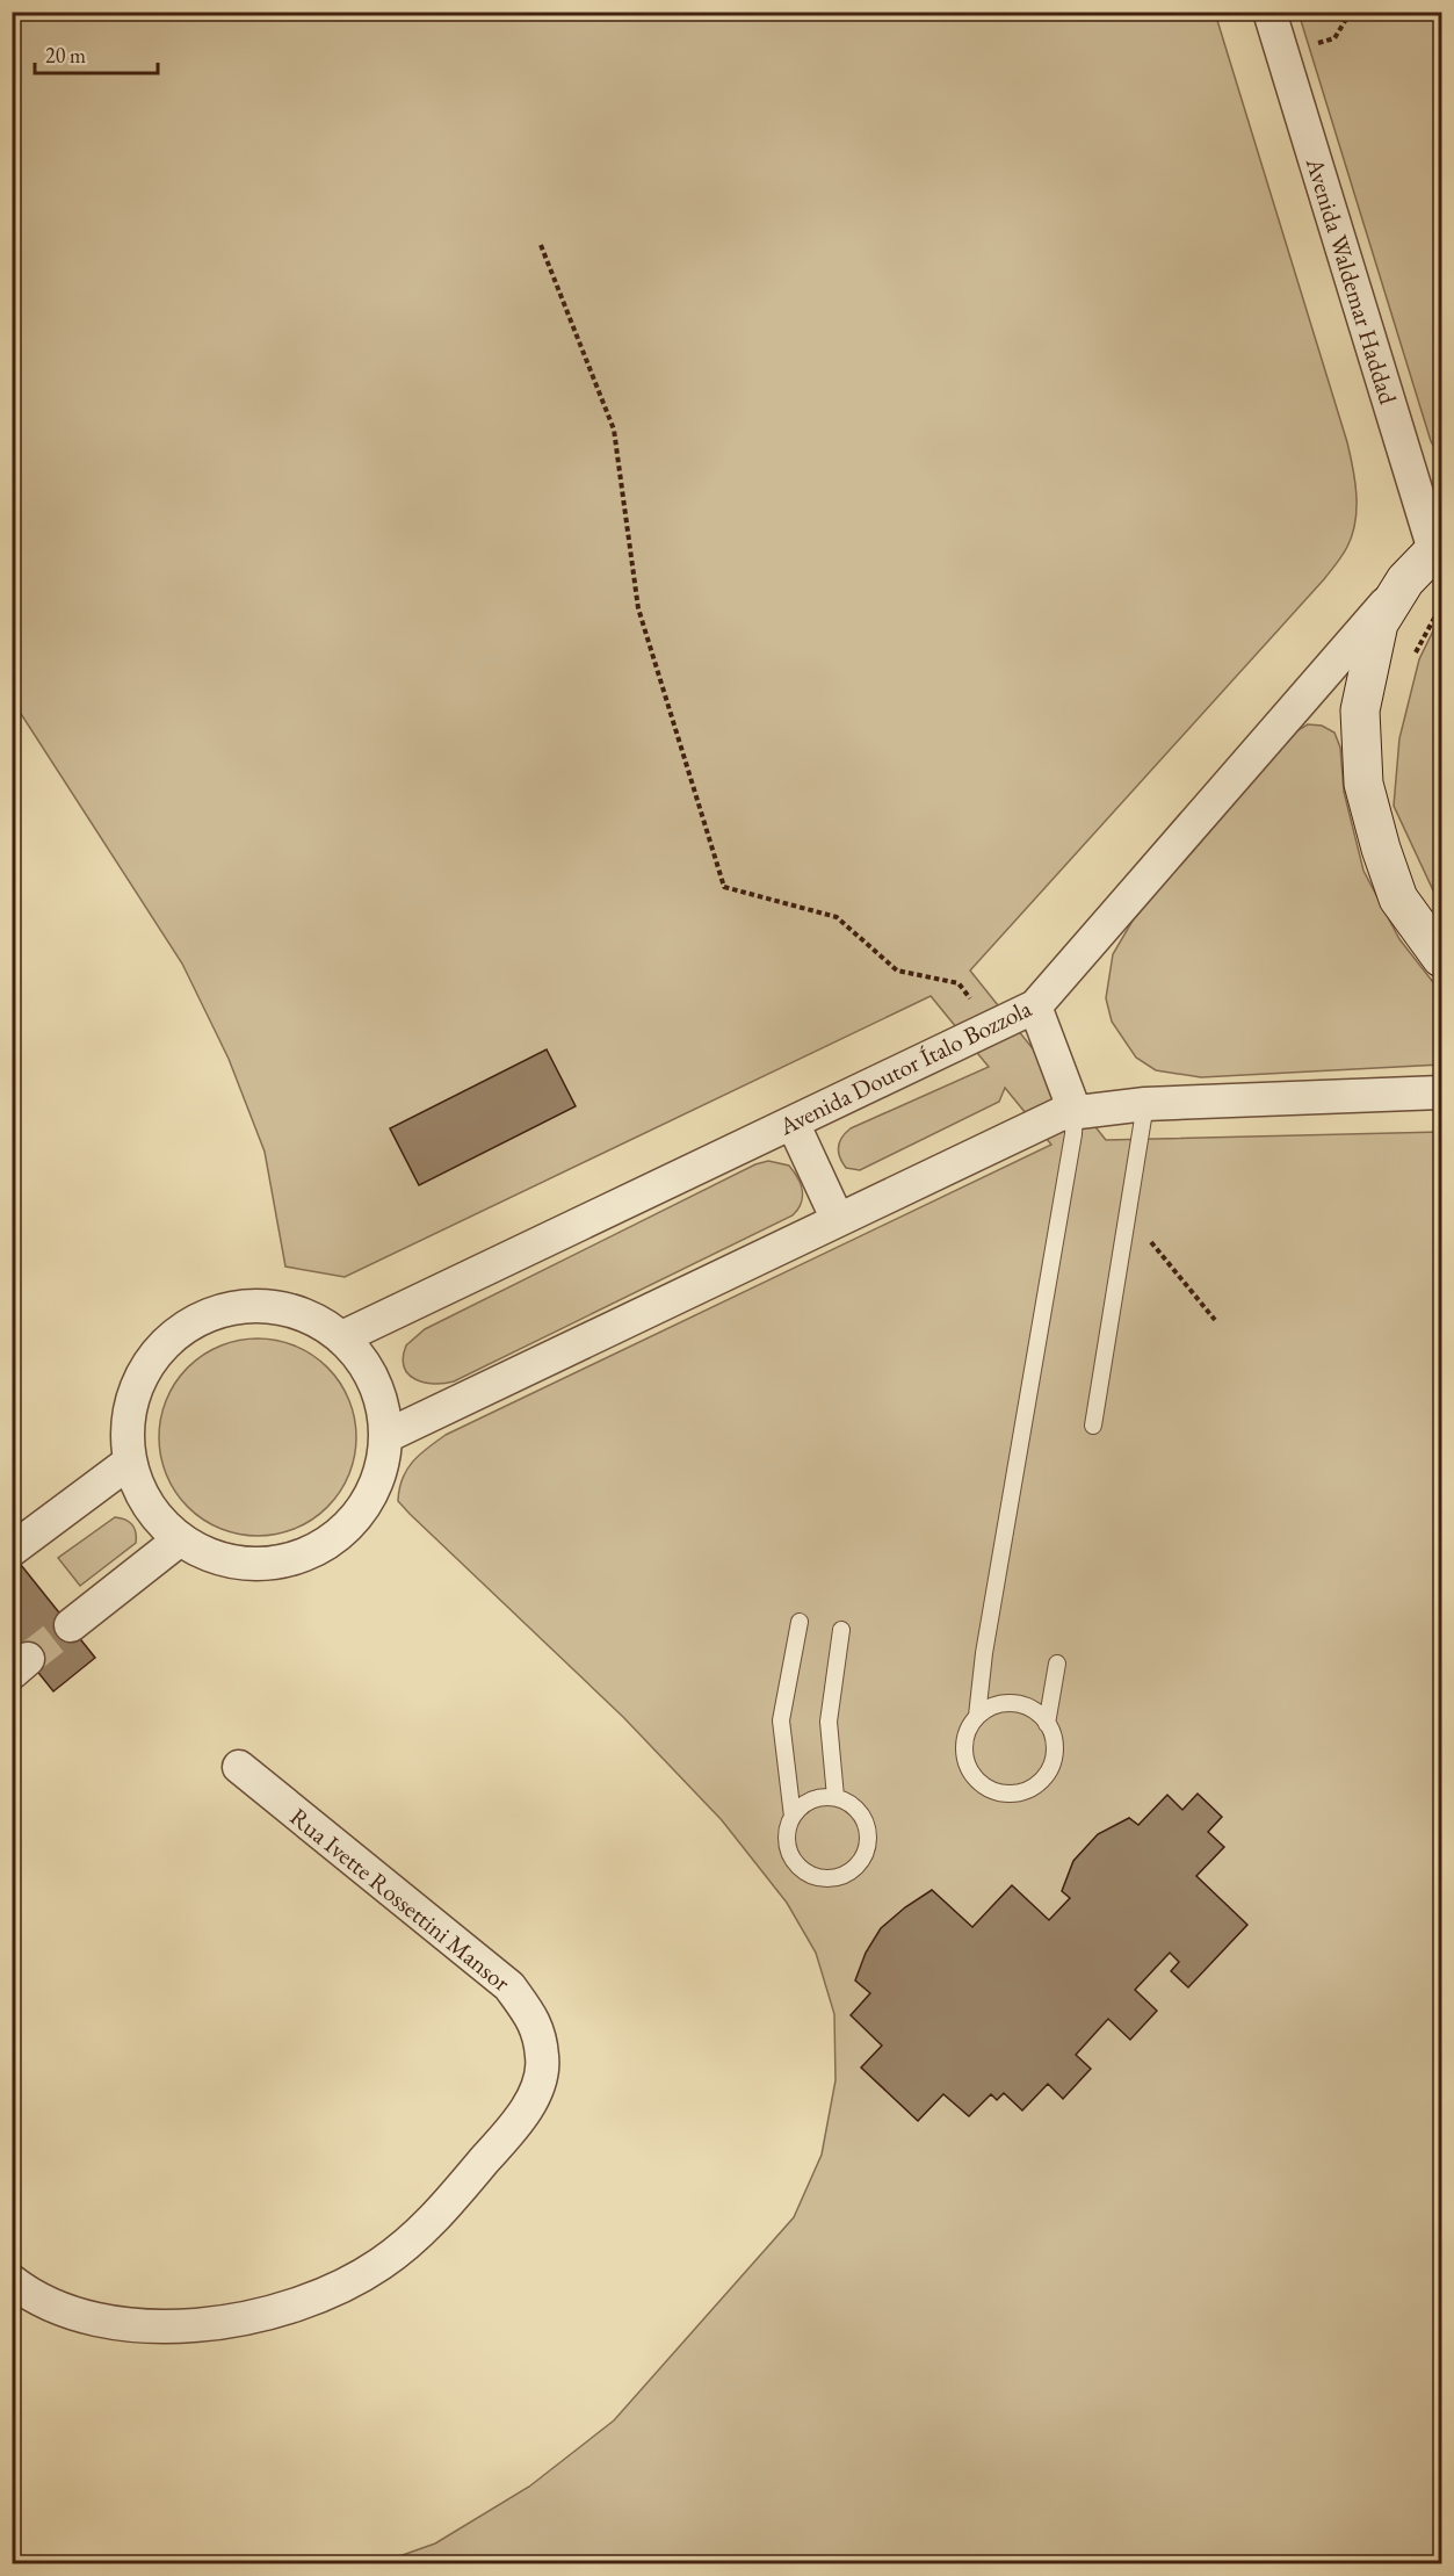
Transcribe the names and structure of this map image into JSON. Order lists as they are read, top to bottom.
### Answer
{
  "streets": {
    "main road": ["Avenida Waldemar Haddad"],
    "street": ["Avenida Doutor Ítalo Bozzola", "Rua Ivette Rossettini Mansor"]
  },
  "crossings": [
    ["Avenida Waldemar Haddad", "Avenida Doutor Ítalo Bozzola"]
  ],
  "scale_bar": "20 m"
}
